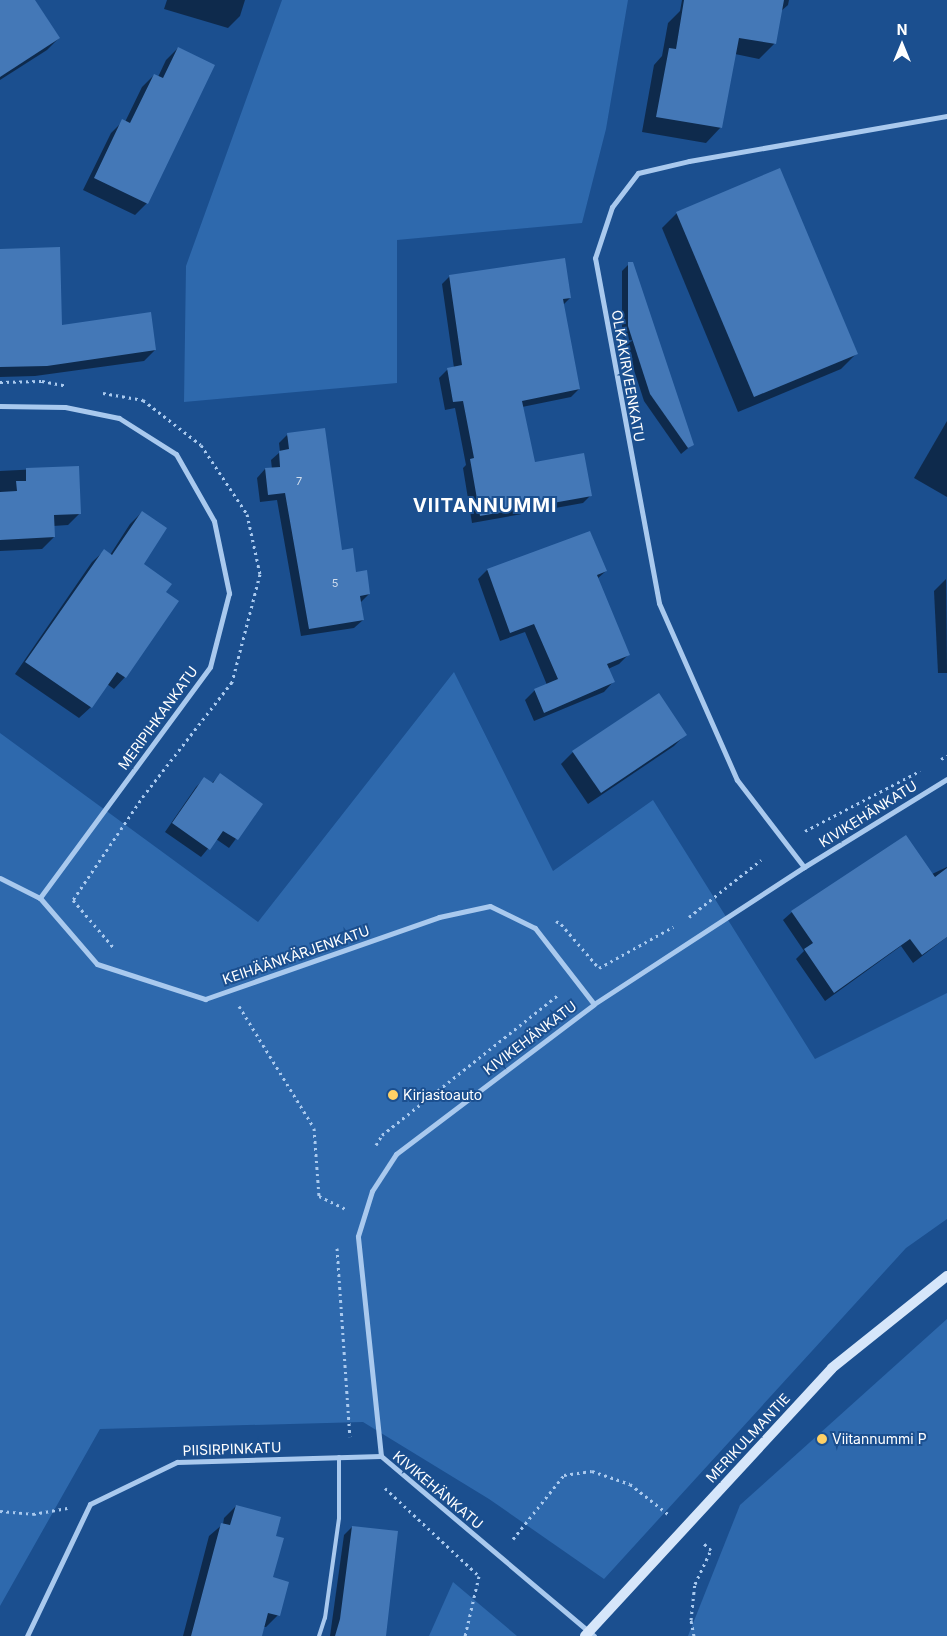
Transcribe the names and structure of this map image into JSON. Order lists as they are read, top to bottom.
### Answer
{
  "streets": {
    "street": [
      "OLKAKIRVEENKATU",
      "MERIPIHKANKATU",
      "KIVIKEHÄNKATU",
      "KEIHÄÄNKÄRJENKATU",
      "MERIKULMANTIE",
      "PIISIRPINKATU"
    ]
  },
  "crossings": [
    ["OLKAKIRVEENKATU", "KIVIKEHÄNKATU"],
    ["MERIPIHKANKATU", "KEIHÄÄNKÄRJENKATU"],
    ["KIVIKEHÄNKATU", "KEIHÄÄNKÄRJENKATU"],
    ["KIVIKEHÄNKATU", "MERIKULMANTIE"],
    ["KIVIKEHÄNKATU", "PIISIRPINKATU"]
  ],
  "districts": ["VIITANNUMMI"],
  "places": ["Kirjastoauto", "Viitannummi P"],
  "house_numbers": ["7", "5"],
  "north": "top"
}
